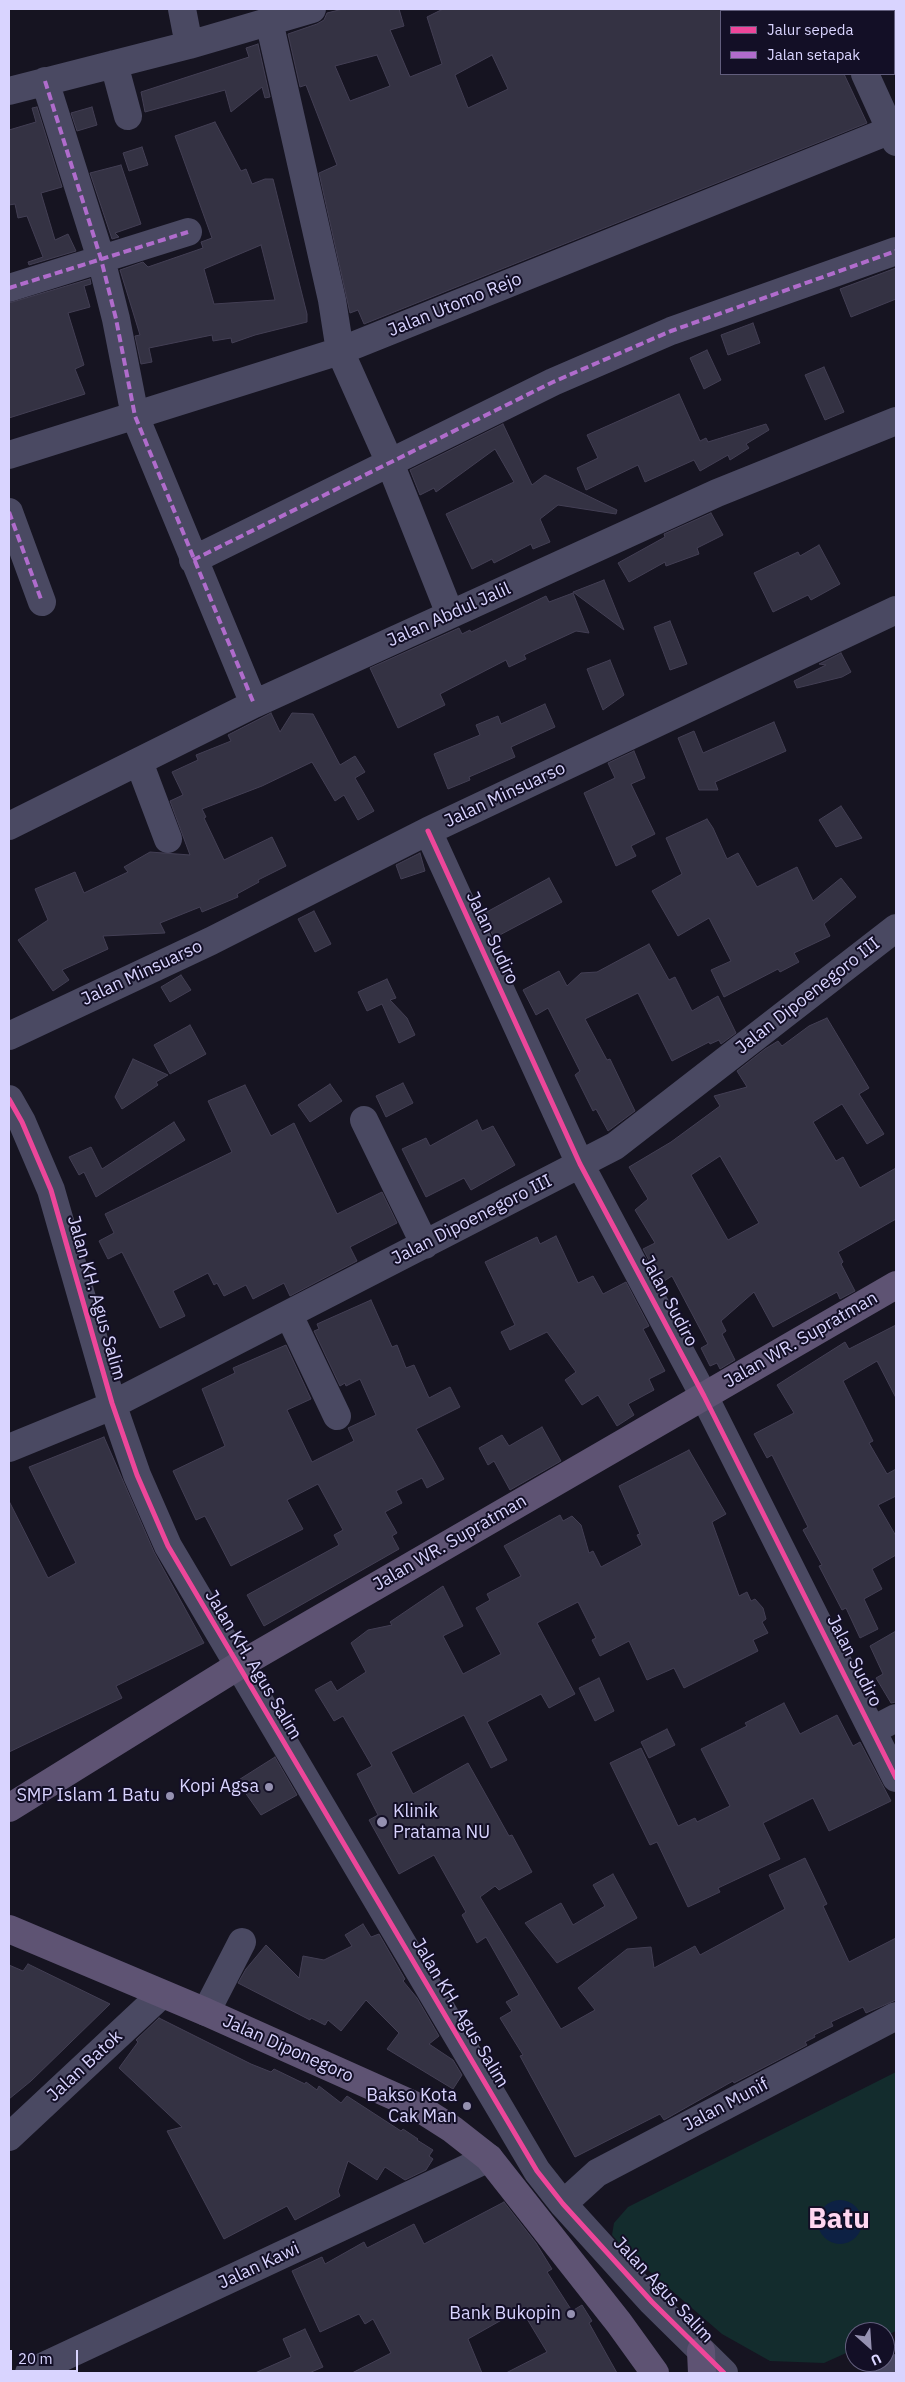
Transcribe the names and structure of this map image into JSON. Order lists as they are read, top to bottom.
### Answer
{
  "streets": {
    "main road": ["Jalan WR. Supratman", "Jalan Diponegoro"],
    "street": [
      "Jalan Utomo Rejo",
      "Jalan Abdul Jalil",
      "Jalan Minsuarso",
      "Jalan Sudiro",
      "Jalan Dipoenegoro III",
      "Jalan KH. Agus Salim",
      "Jalan Batok",
      "Jalan Munif",
      "Jalan Kawi",
      "Jalan Agus Salim"
    ]
  },
  "crossings": [
    ["Jalan Minsuarso", "Jalan Sudiro"],
    ["Jalan Sudiro", "Jalan Dipoenegoro III"],
    ["Jalan Sudiro", "Jalan WR. Supratman"],
    ["Jalan Dipoenegoro III", "Jalan KH. Agus Salim"],
    ["Jalan KH. Agus Salim", "Jalan WR. Supratman"],
    ["Jalan KH. Agus Salim", "Jalan Munif"],
    ["Jalan KH. Agus Salim", "Jalan Agus Salim"],
    ["Jalan Diponegoro", "Jalan Batok"],
    ["Jalan Diponegoro", "Jalan Kawi"]
  ],
  "districts": ["Batu"],
  "places": [
    "Kopi Agsa",
    "SMP Islam 1 Batu",
    "Klinik Pratama NU",
    "Bakso Kota Cak Man",
    "Bank Bukopin"
  ],
  "legend": ["Jalur sepeda", "Jalan setapak"],
  "scale_bar": "20 m",
  "north": "bottom right"
}
